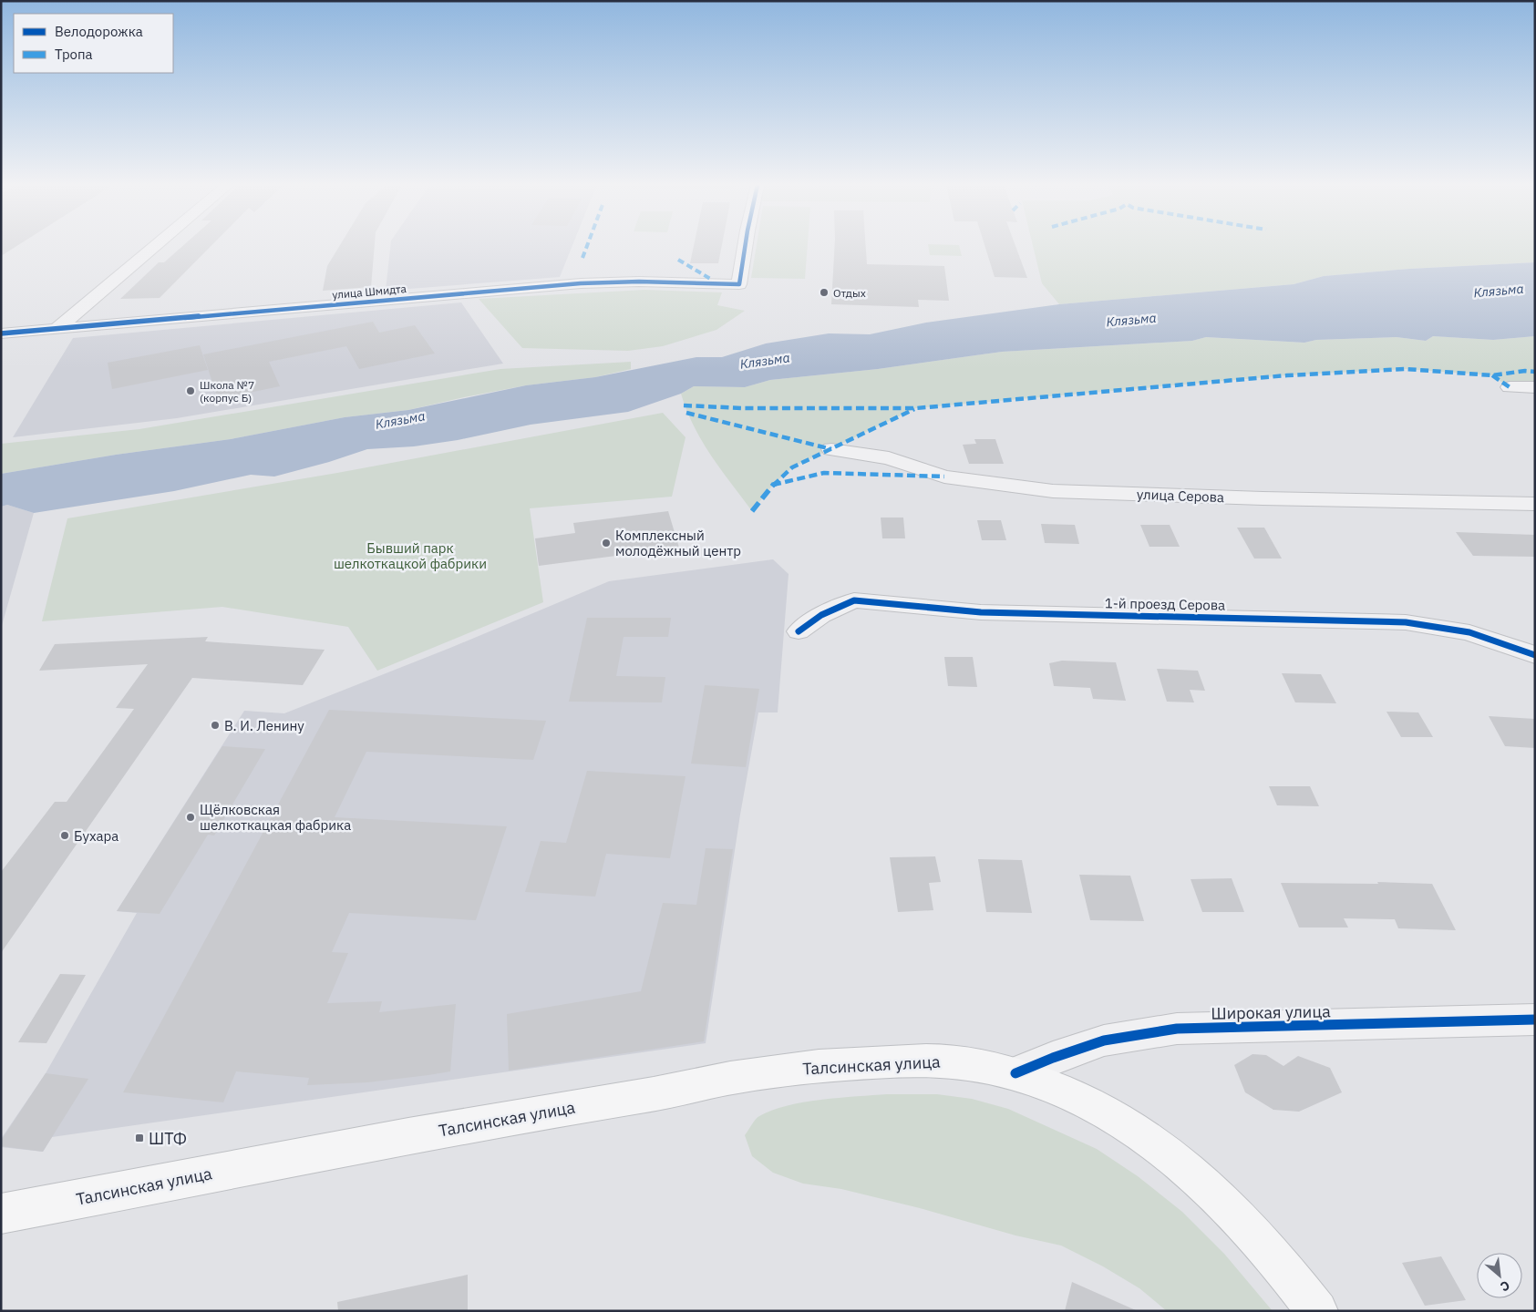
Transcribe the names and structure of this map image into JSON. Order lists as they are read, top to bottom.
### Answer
{
  "streets": {
    "main road": ["Талсинская улица"],
    "street": [
      "улица Шмидта",
      "улица Серова",
      "1-й проезд Серова",
      "Широкая улица"
    ]
  },
  "crossings": [
    ["Широкая улица", "Талсинская улица"]
  ],
  "water": ["Клязьма"],
  "parks": ["Бывший парк шелкоткацкой фабрики"],
  "places": {
    "other": [
      "Отдых",
      "Школа №7 (корпус Б)",
      "Комплексный молодёжный центр",
      "В. И. Ленину",
      "Щёлковская шелкоткацкая фабрика",
      "Бухара"
    ],
    "transit": ["ШТФ"]
  },
  "legend": ["Велодорожка", "Тропа"],
  "north": "bottom right"
}
